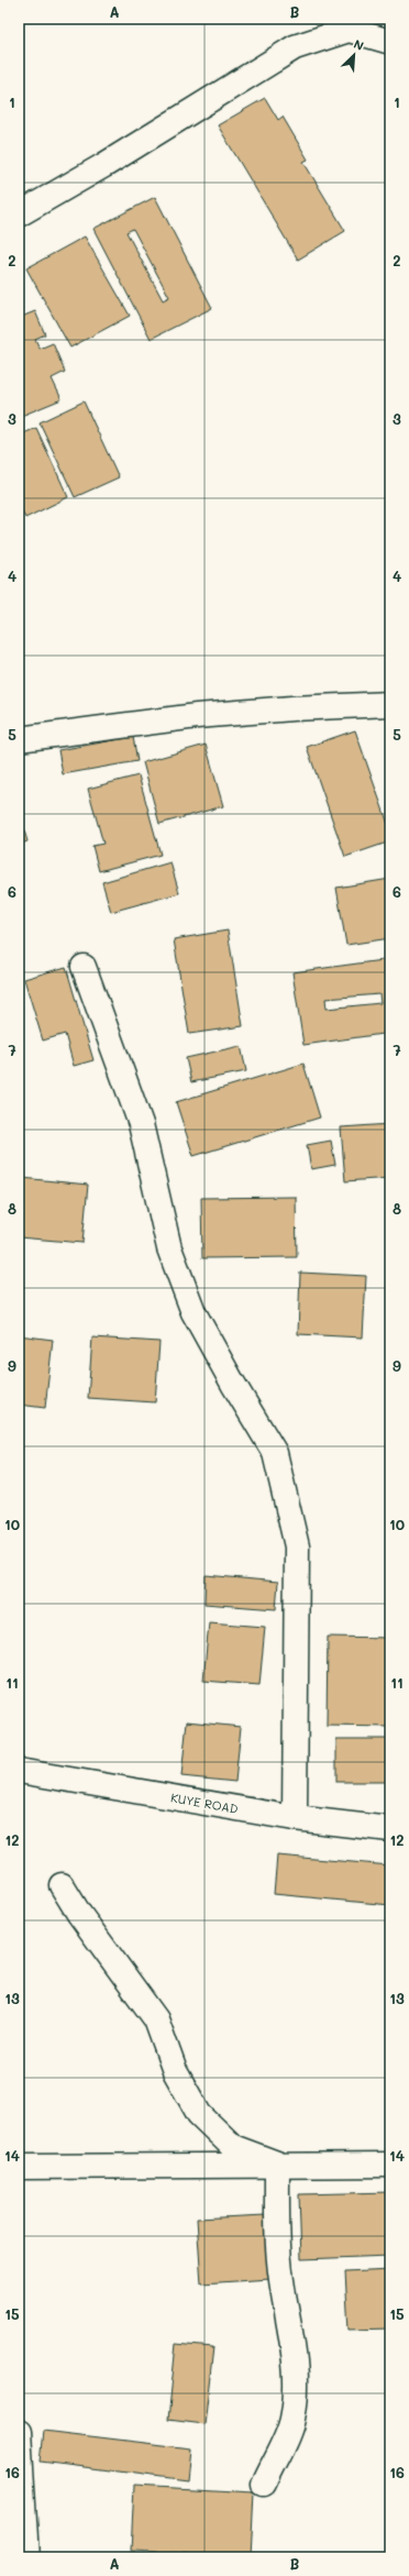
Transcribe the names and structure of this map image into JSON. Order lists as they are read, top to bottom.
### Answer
{
  "streets": {
    "street": ["KUYE ROAD"]
  },
  "north": "top right",
  "grid": {
    "columns": ["A", "B"],
    "rows": [
      "1",
      "2",
      "3",
      "4",
      "5",
      "6",
      "7",
      "8",
      "9",
      "10",
      "11",
      "12",
      "13",
      "14",
      "15",
      "16"
    ]
  }
}
